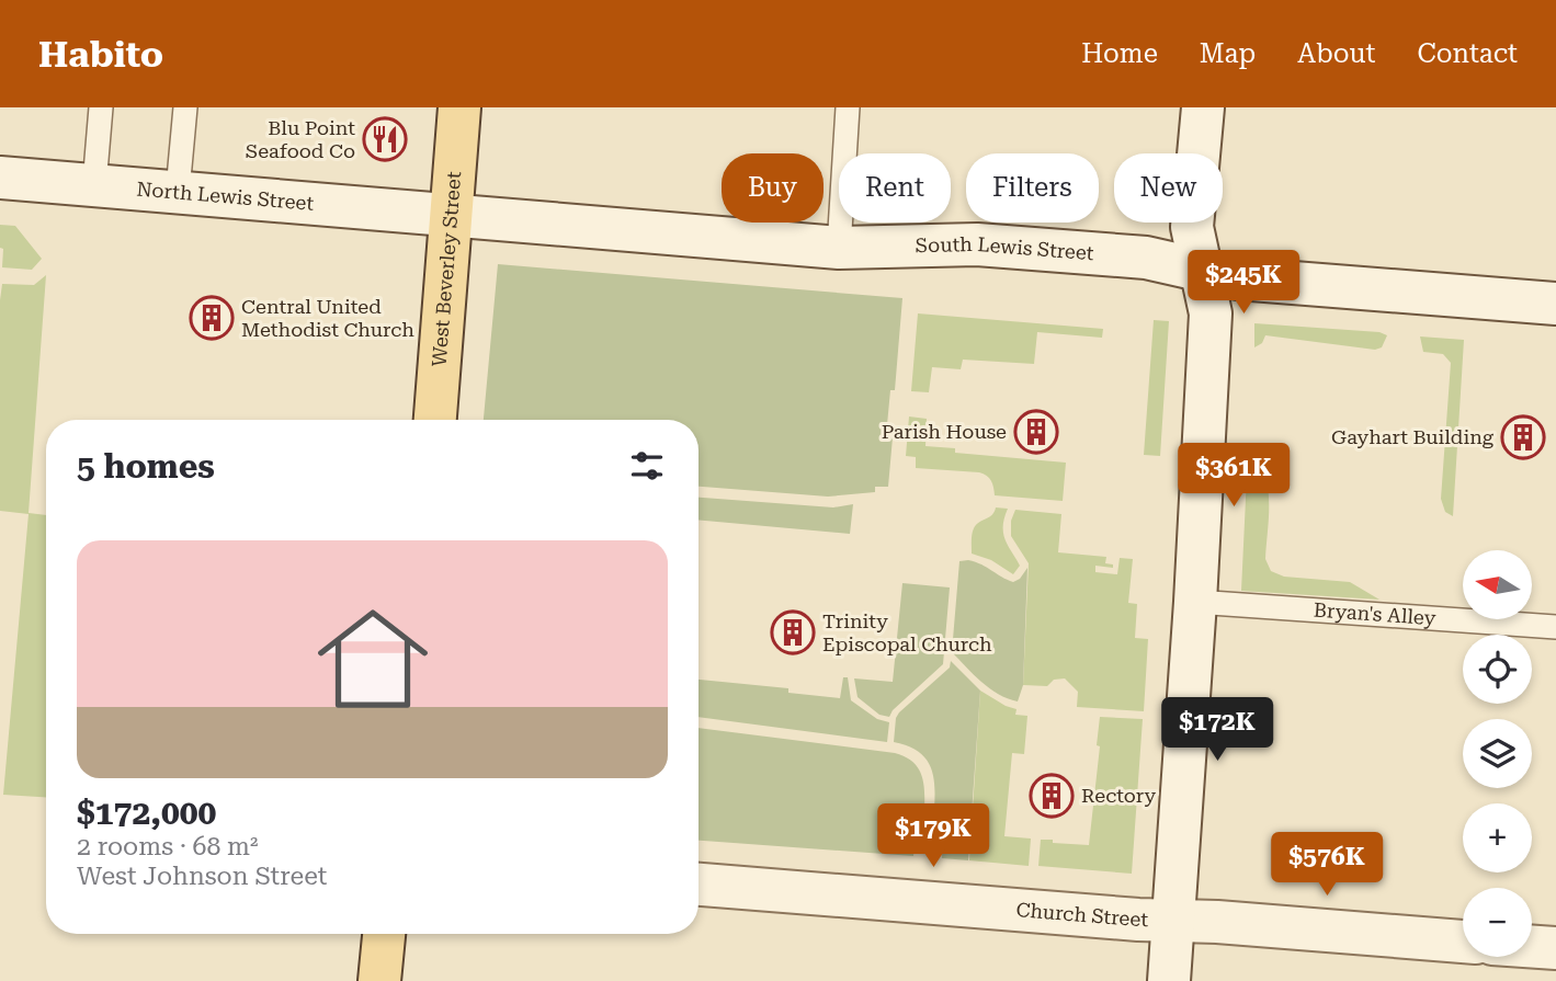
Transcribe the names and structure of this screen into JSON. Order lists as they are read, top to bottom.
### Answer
{
  "streets": {
    "main road": ["West Beverley Street"],
    "street": ["North Lewis Street", "South Lewis Street", "Church Street"],
    "lane": ["Bryan's Alley"]
  },
  "crossings": [
    ["North Lewis Street", "South Lewis Street"],
    ["North Lewis Street", "West Beverley Street"],
    ["South Lewis Street", "West Beverley Street"]
  ],
  "places": {
    "restaurant": ["Blu Point Seafood Co"],
    "building": [
      "Central United Methodist Church",
      "Parish House",
      "Gayhart Building",
      "Trinity Episcopal Church",
      "Rectory"
    ]
  },
  "north": "left",
  "page": {
    "header": "Habito",
    "nav": [
      "Home",
      "Map",
      "About",
      "Contact"
    ],
    "chip": [
      "Buy",
      "Rent",
      "Filters",
      "New"
    ],
    "price": [
      "$245K",
      "$361K",
      "$172K",
      "$179K",
      "$576K"
    ],
    "heading": "5 homes",
    "list": [
      {
        "name": "$172,000",
        "note": "2 rooms · 68 m² · West Johnson Street"
      }
    ],
    "map_buttons": ["+", "−"]
  }
}
